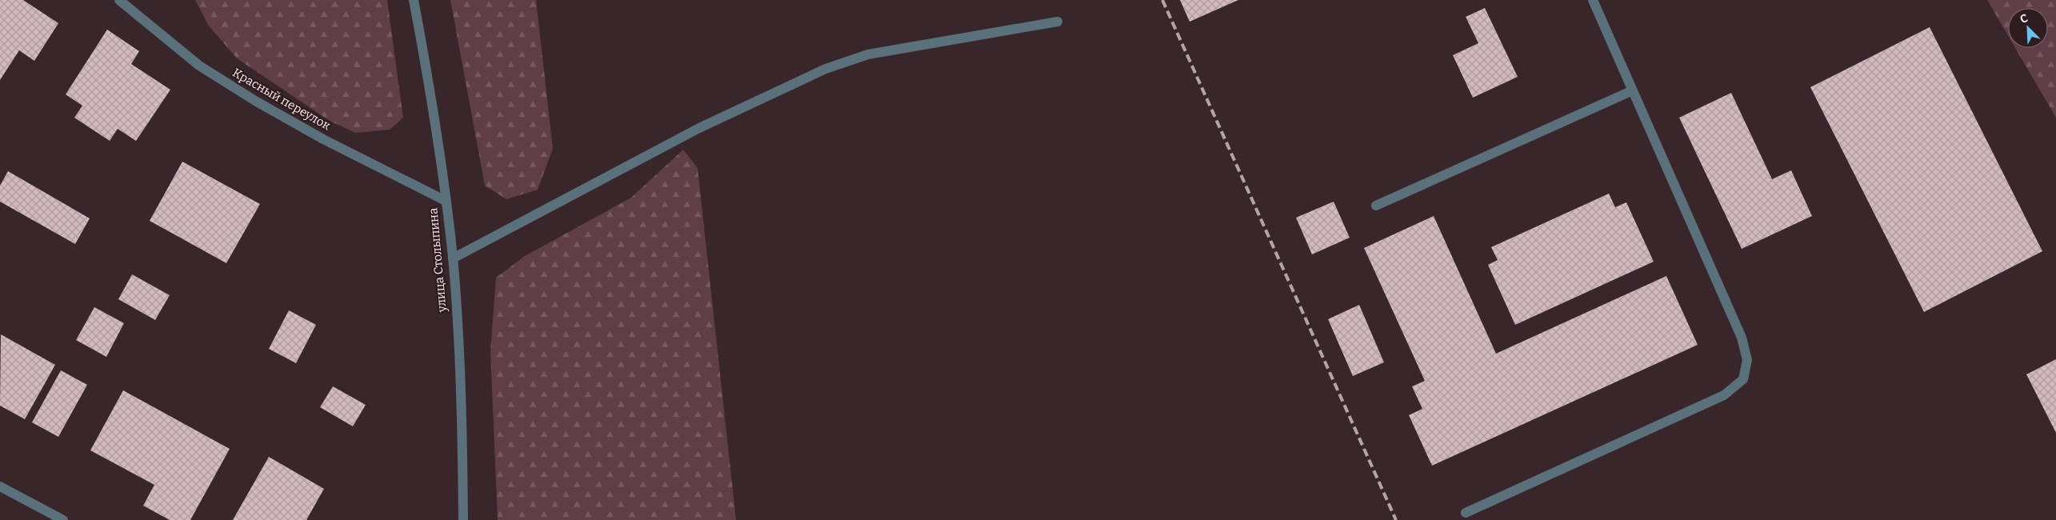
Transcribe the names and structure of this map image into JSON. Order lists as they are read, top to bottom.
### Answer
{
  "streets": {
    "street": ["Красный переулок", "улица Столыпина"]
  },
  "crossings": [
    ["Красный переулок", "улица Столыпина"]
  ],
  "north": "top left"
}
